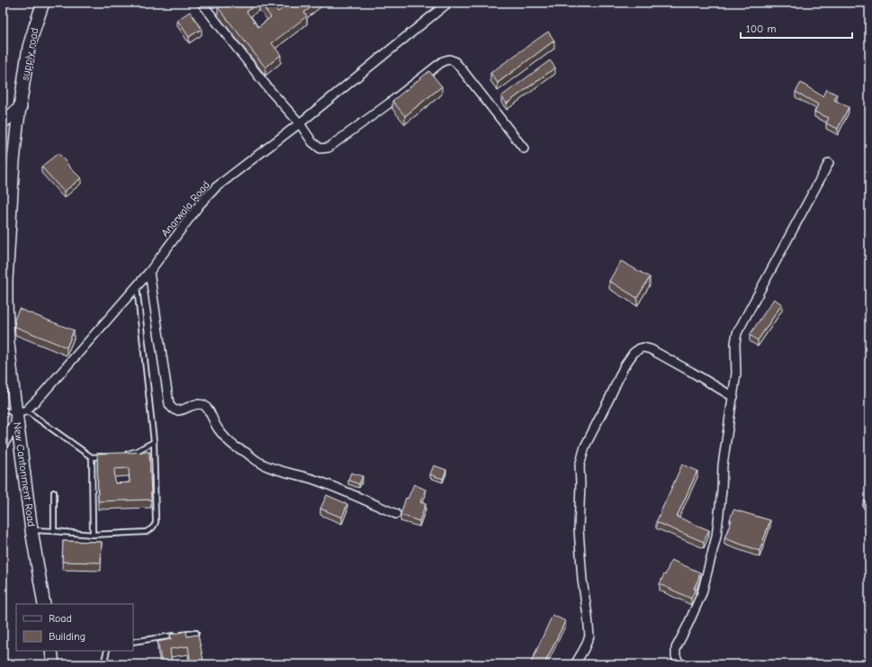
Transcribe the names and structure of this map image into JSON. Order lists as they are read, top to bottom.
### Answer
{
  "streets": {
    "street": ["supply road", "Anarwala Road", "New Cantonment Road"]
  },
  "crossings": [
    ["supply road", "New Cantonment Road"],
    ["Anarwala Road", "New Cantonment Road"]
  ],
  "legend": ["Road", "Building"],
  "scale_bar": "100 m"
}
